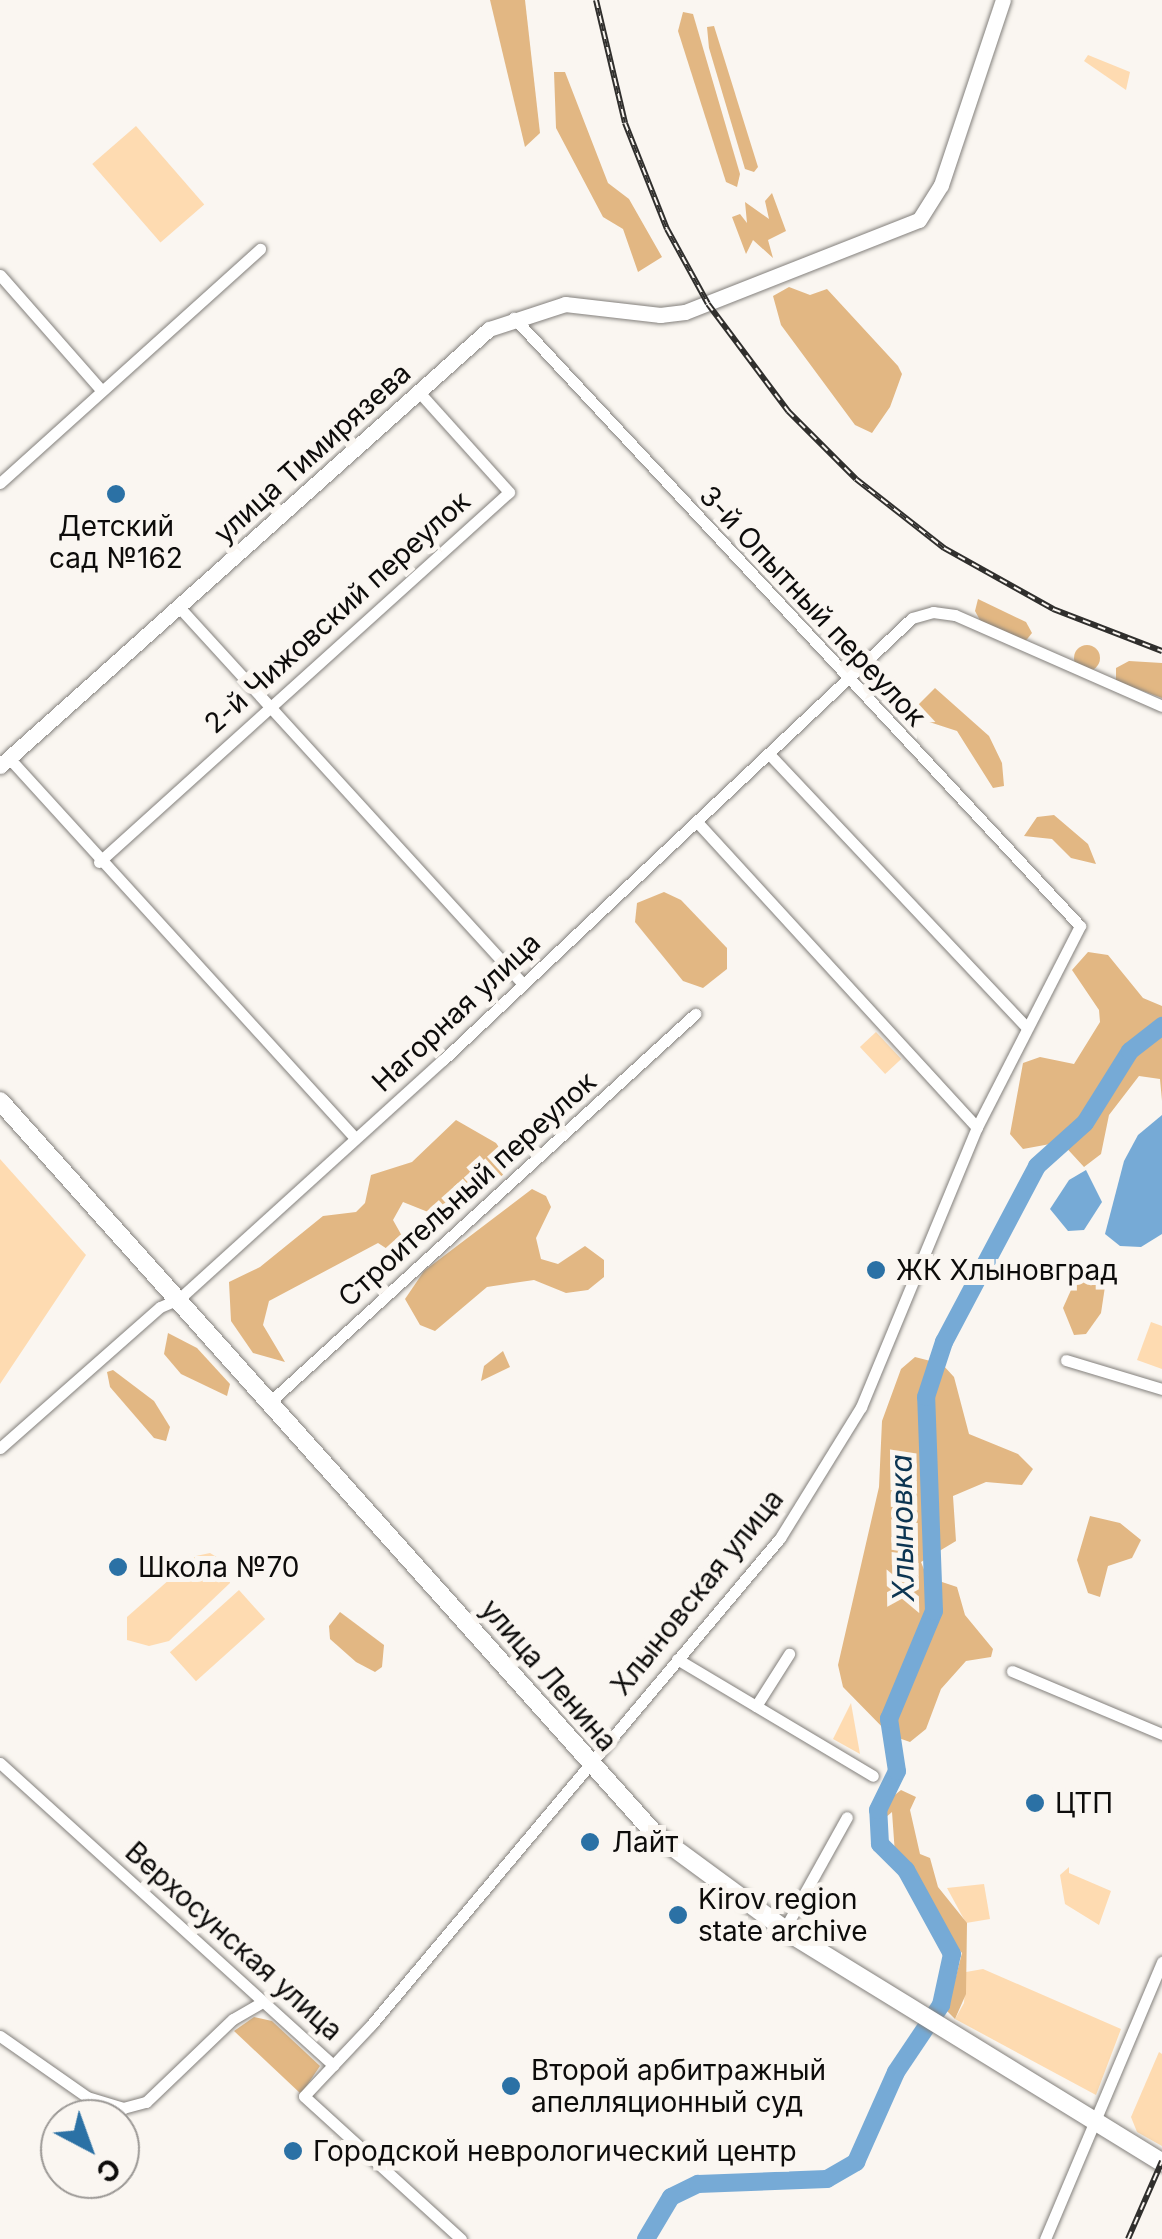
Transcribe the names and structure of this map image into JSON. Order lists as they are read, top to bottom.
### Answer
{
  "streets": {
    "main road": ["улица Тимирязева", "улица Ленина"],
    "street": [
      "3-й Опытный переулок",
      "2-й Чижовский переулок",
      "Нагорная улица",
      "Строительный переулок",
      "Хлыновская улица",
      "Верхосунская улица"
    ]
  },
  "crossings": [
    ["улица Тимирязева", "3-й Опытный переулок"],
    ["улица Тимирязева", "2-й Чижовский переулок"],
    ["3-й Опытный переулок", "Нагорная улица"],
    ["3-й Опытный переулок", "Хлыновская улица"],
    ["Нагорная улица", "улица Ленина"],
    ["Строительный переулок", "улица Ленина"],
    ["Хлыновская улица", "улица Ленина"],
    ["Хлыновская улица", "Верхосунская улица"]
  ],
  "water": ["Хлыновка"],
  "places": [
    "Детский сад №162",
    "ЖК Хлыновград",
    "Школа №70",
    "ЦТП",
    "Лайт",
    "Kirov region state archive",
    "Второй арбитражный апелляционный суд",
    "Городской неврологический центр"
  ],
  "north": "bottom right"
}
